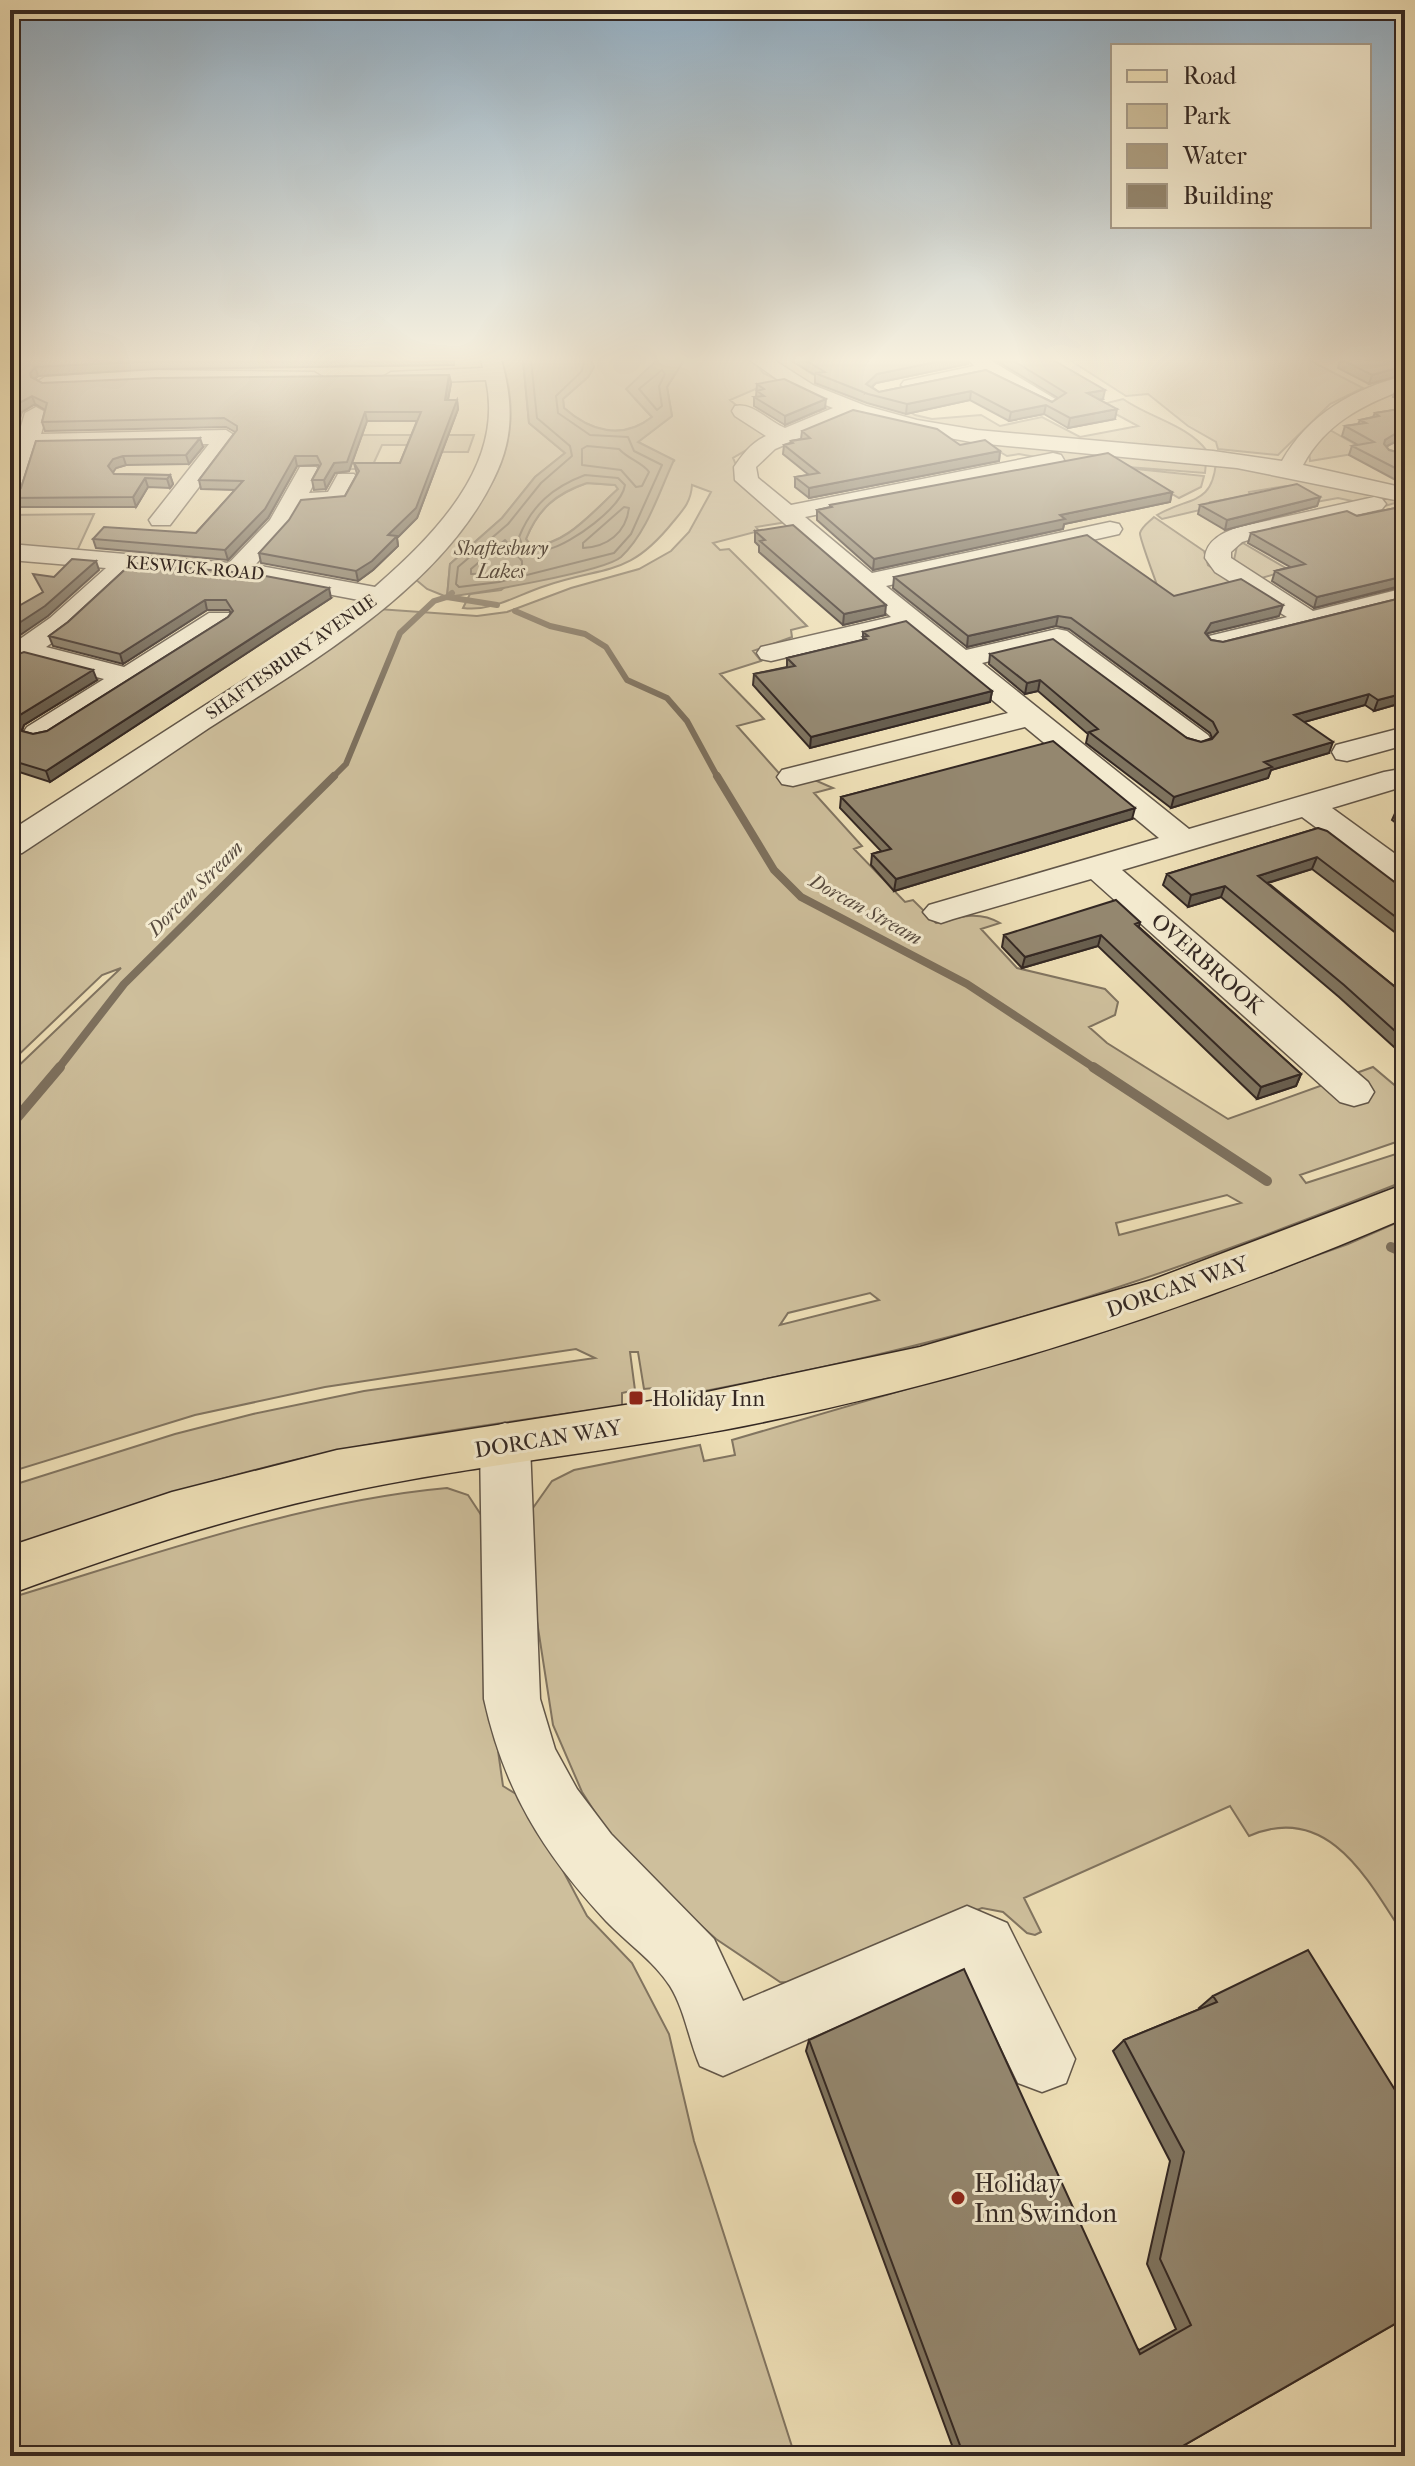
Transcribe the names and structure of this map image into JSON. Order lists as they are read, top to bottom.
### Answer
{
  "streets": {
    "main road": ["DORCAN WAY"],
    "street": ["KESWICK ROAD", "SHAFTESBURY AVENUE", "OVERBROOK"]
  },
  "crossings": [
    ["KESWICK ROAD", "SHAFTESBURY AVENUE"]
  ],
  "water": ["Shaftesbury Lakes", "Dorcan Stream"],
  "places": {
    "transit": ["Holiday Inn"],
    "other": ["Holiday Inn Swindon"]
  },
  "legend": [
    "Road",
    "Park",
    "Water",
    "Building"
  ]
}
